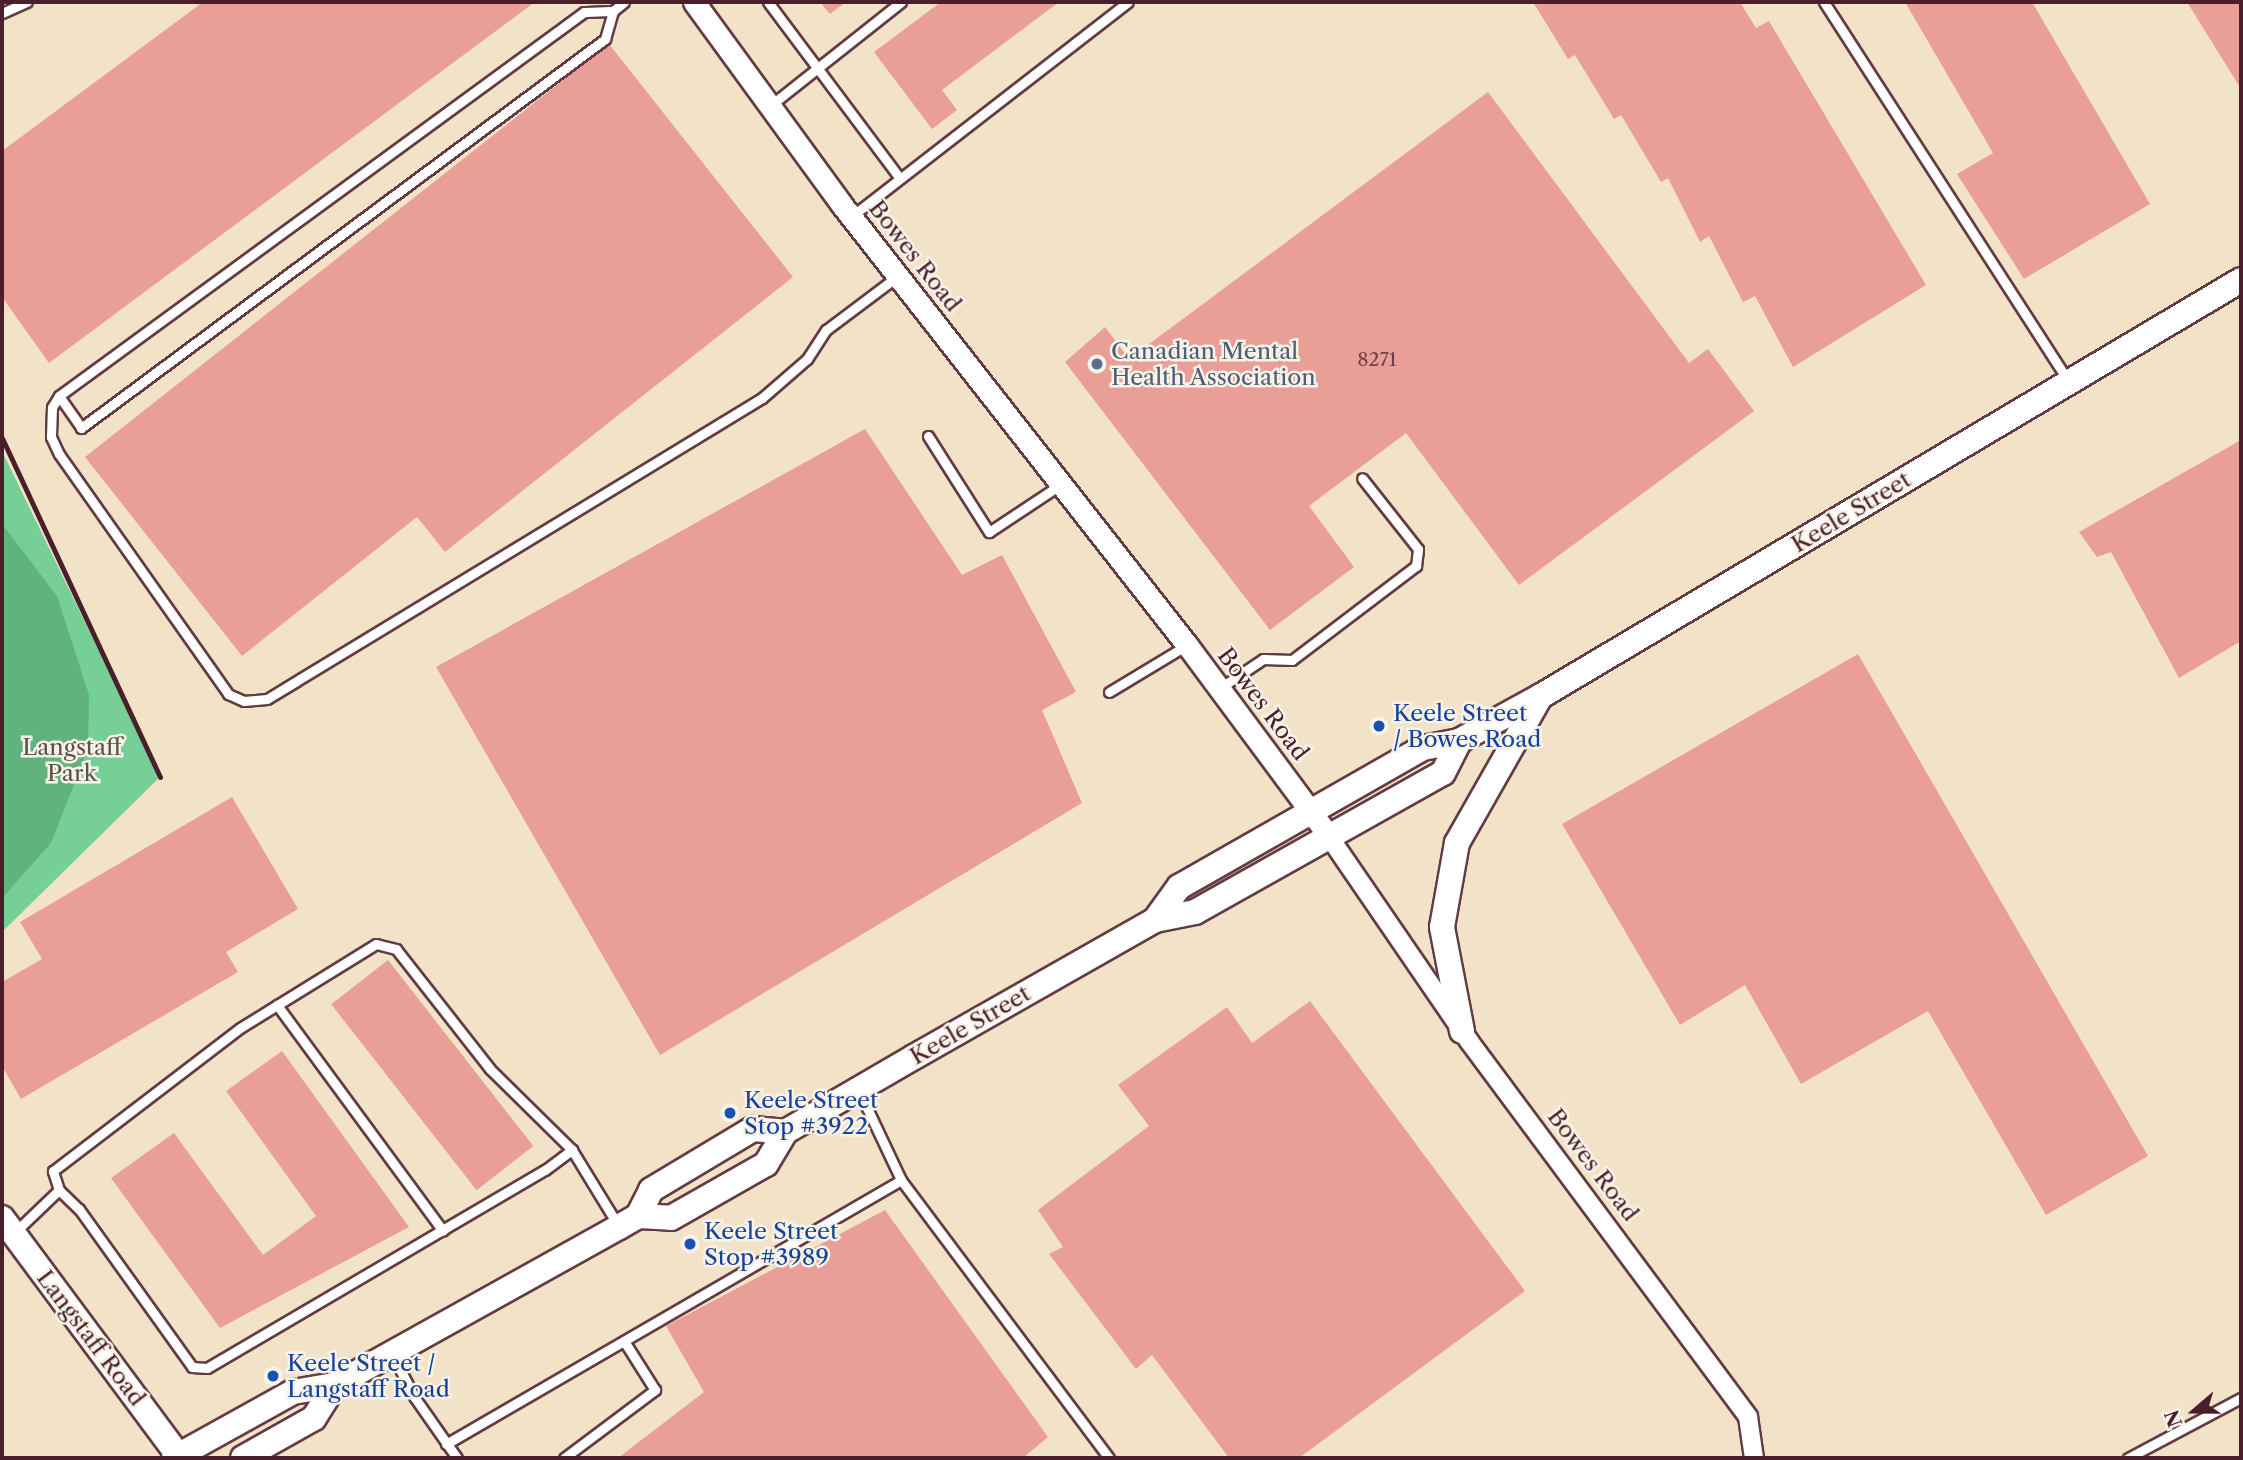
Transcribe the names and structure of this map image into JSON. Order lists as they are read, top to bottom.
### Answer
{
  "streets": {
    "main road": ["Keele Street", "Langstaff Road"],
    "street": ["Bowes Road"]
  },
  "crossings": [
    ["Bowes Road", "Keele Street"]
  ],
  "parks": ["Langstaff Park"],
  "places": [
    "Canadian Mental Health Association",
    "Keele Street / Bowes Road",
    "Keele Street Stop #3922",
    "Keele Street Stop #3989",
    "Keele Street / Langstaff Road"
  ],
  "house_numbers": ["8271"],
  "north": "left"
}
